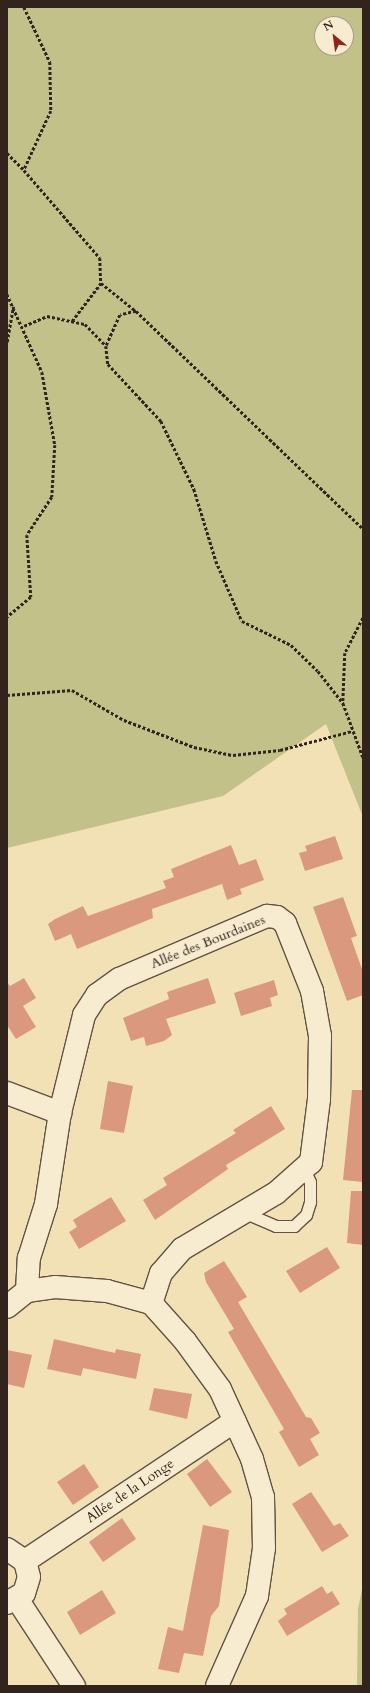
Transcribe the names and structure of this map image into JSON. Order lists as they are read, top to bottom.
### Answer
{
  "streets": {
    "street": ["Allée des Bourdaines", "Allée de la Longe"]
  },
  "north": "top left"
}
